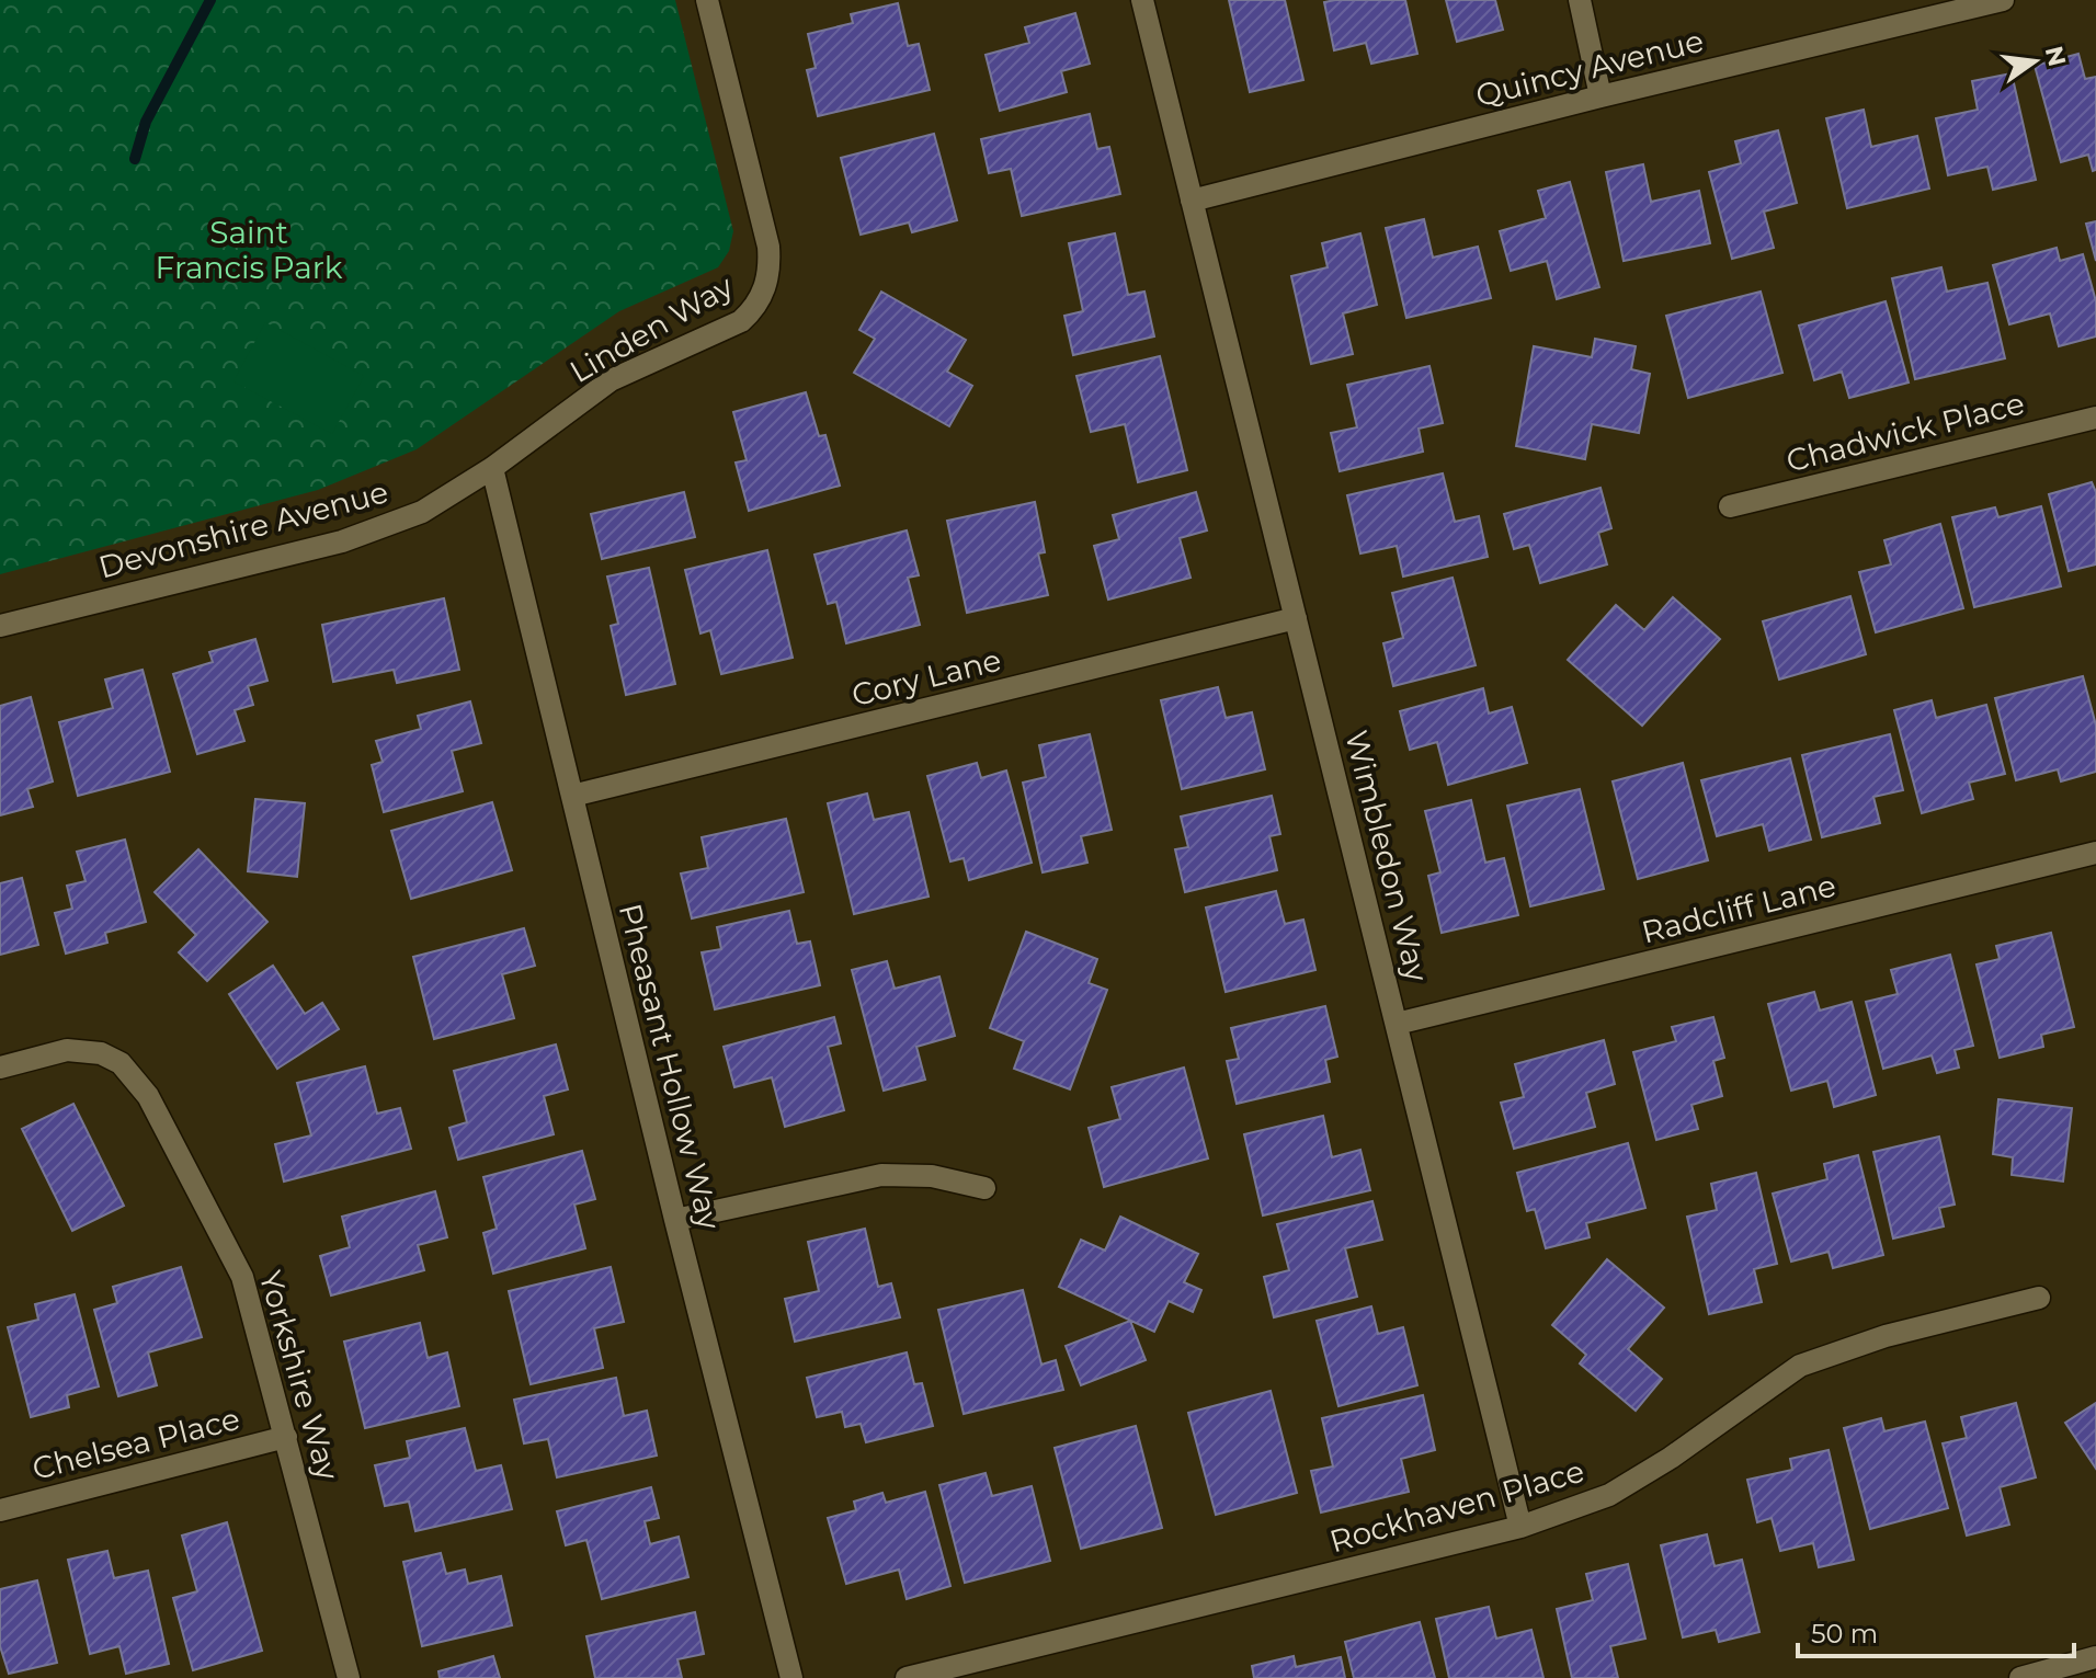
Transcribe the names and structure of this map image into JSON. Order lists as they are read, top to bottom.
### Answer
{
  "streets": {
    "street": [
      "Quincy Avenue",
      "Linden Way",
      "Chadwick Place",
      "Devonshire Avenue",
      "Cory Lane",
      "Wimbledon Way",
      "Radcliff Lane",
      "Pheasant Hollow Way",
      "Yorkshire Way",
      "Chelsea Place",
      "Rockhaven Place"
    ]
  },
  "crossings": [
    ["Quincy Avenue", "Wimbledon Way"],
    ["Linden Way", "Devonshire Avenue"],
    ["Linden Way", "Pheasant Hollow Way"],
    ["Devonshire Avenue", "Pheasant Hollow Way"],
    ["Cory Lane", "Wimbledon Way"],
    ["Cory Lane", "Pheasant Hollow Way"],
    ["Wimbledon Way", "Radcliff Lane"],
    ["Wimbledon Way", "Rockhaven Place"],
    ["Yorkshire Way", "Chelsea Place"]
  ],
  "parks": ["Saint Francis Park"],
  "scale_bar": "50 m",
  "north": "right"
}
